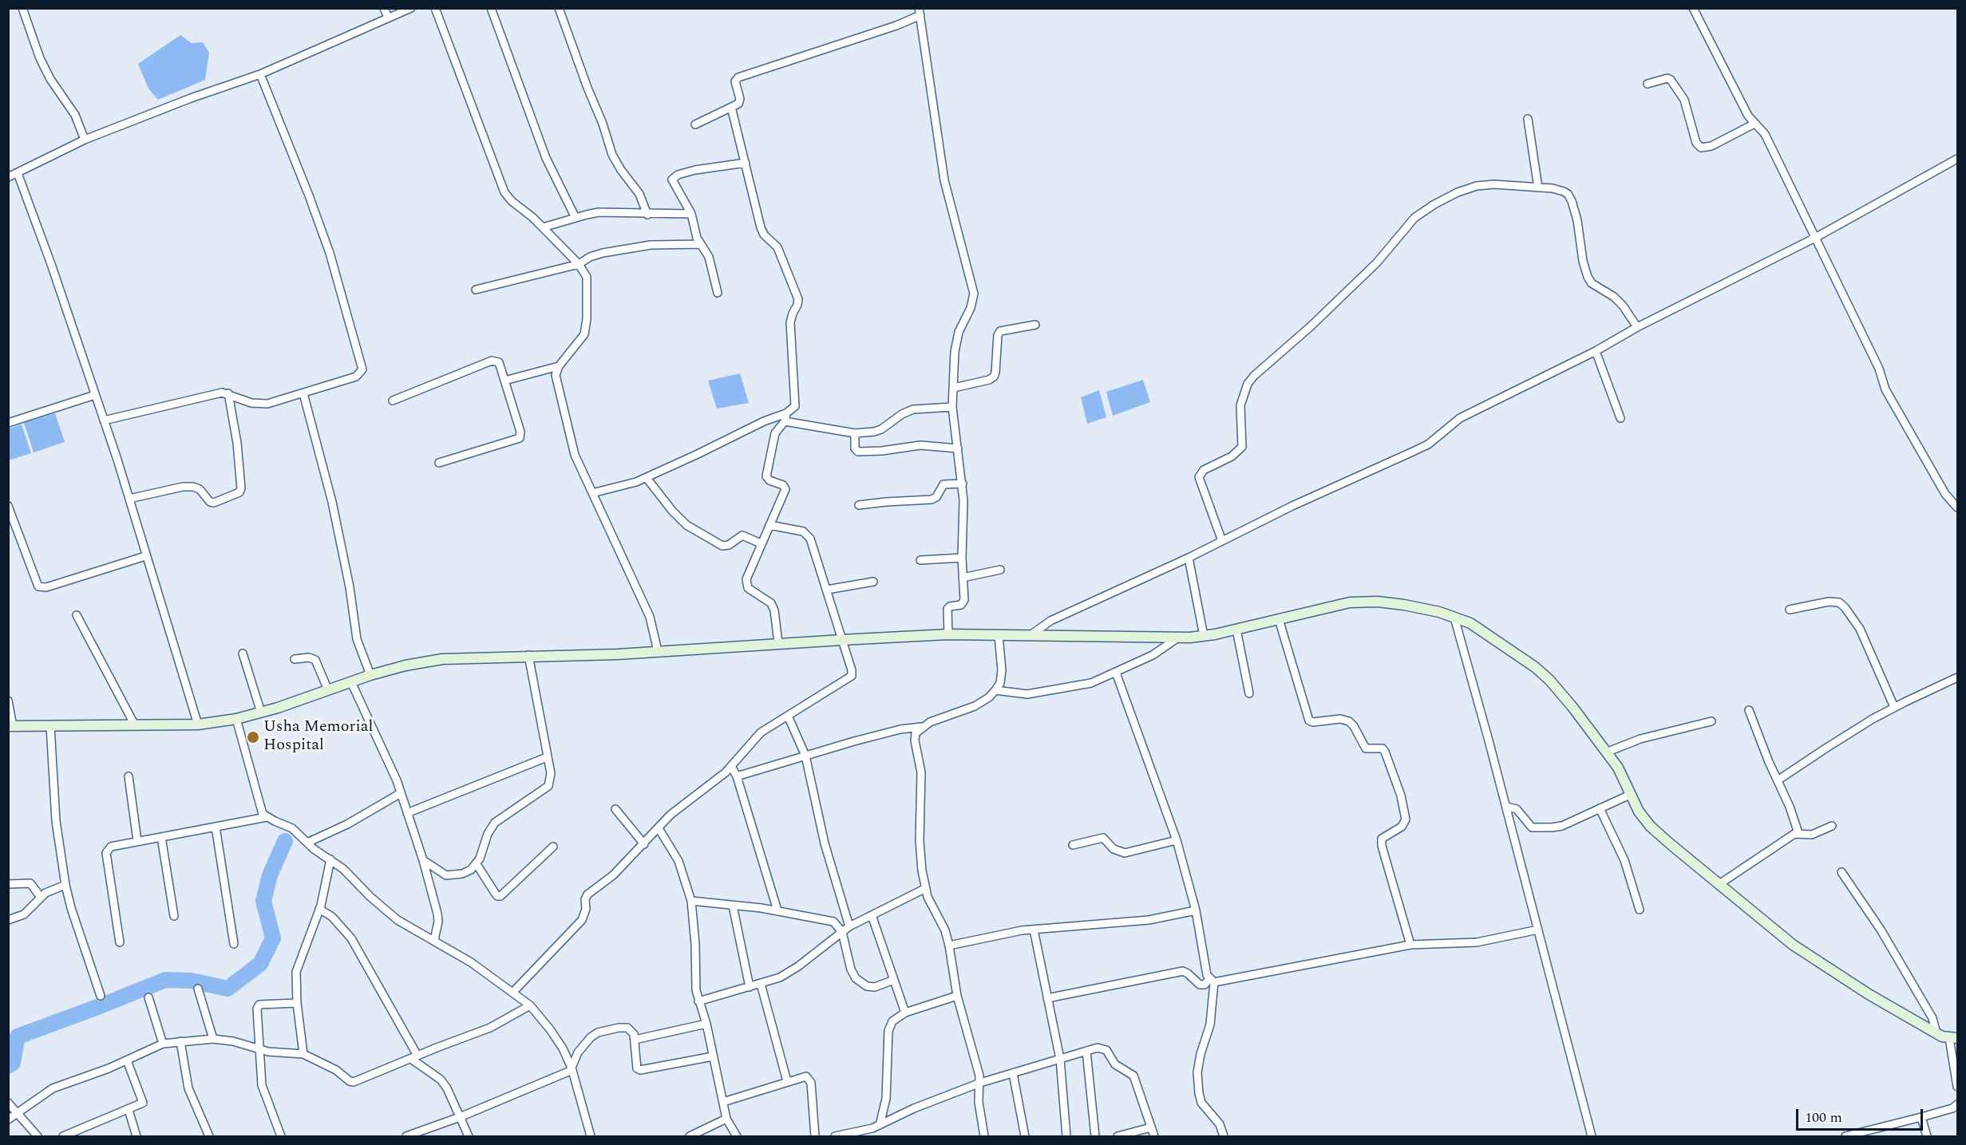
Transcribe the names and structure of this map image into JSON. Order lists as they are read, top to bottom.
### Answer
{
  "places": ["Usha Memorial Hospital"],
  "scale_bar": "100 m"
}
